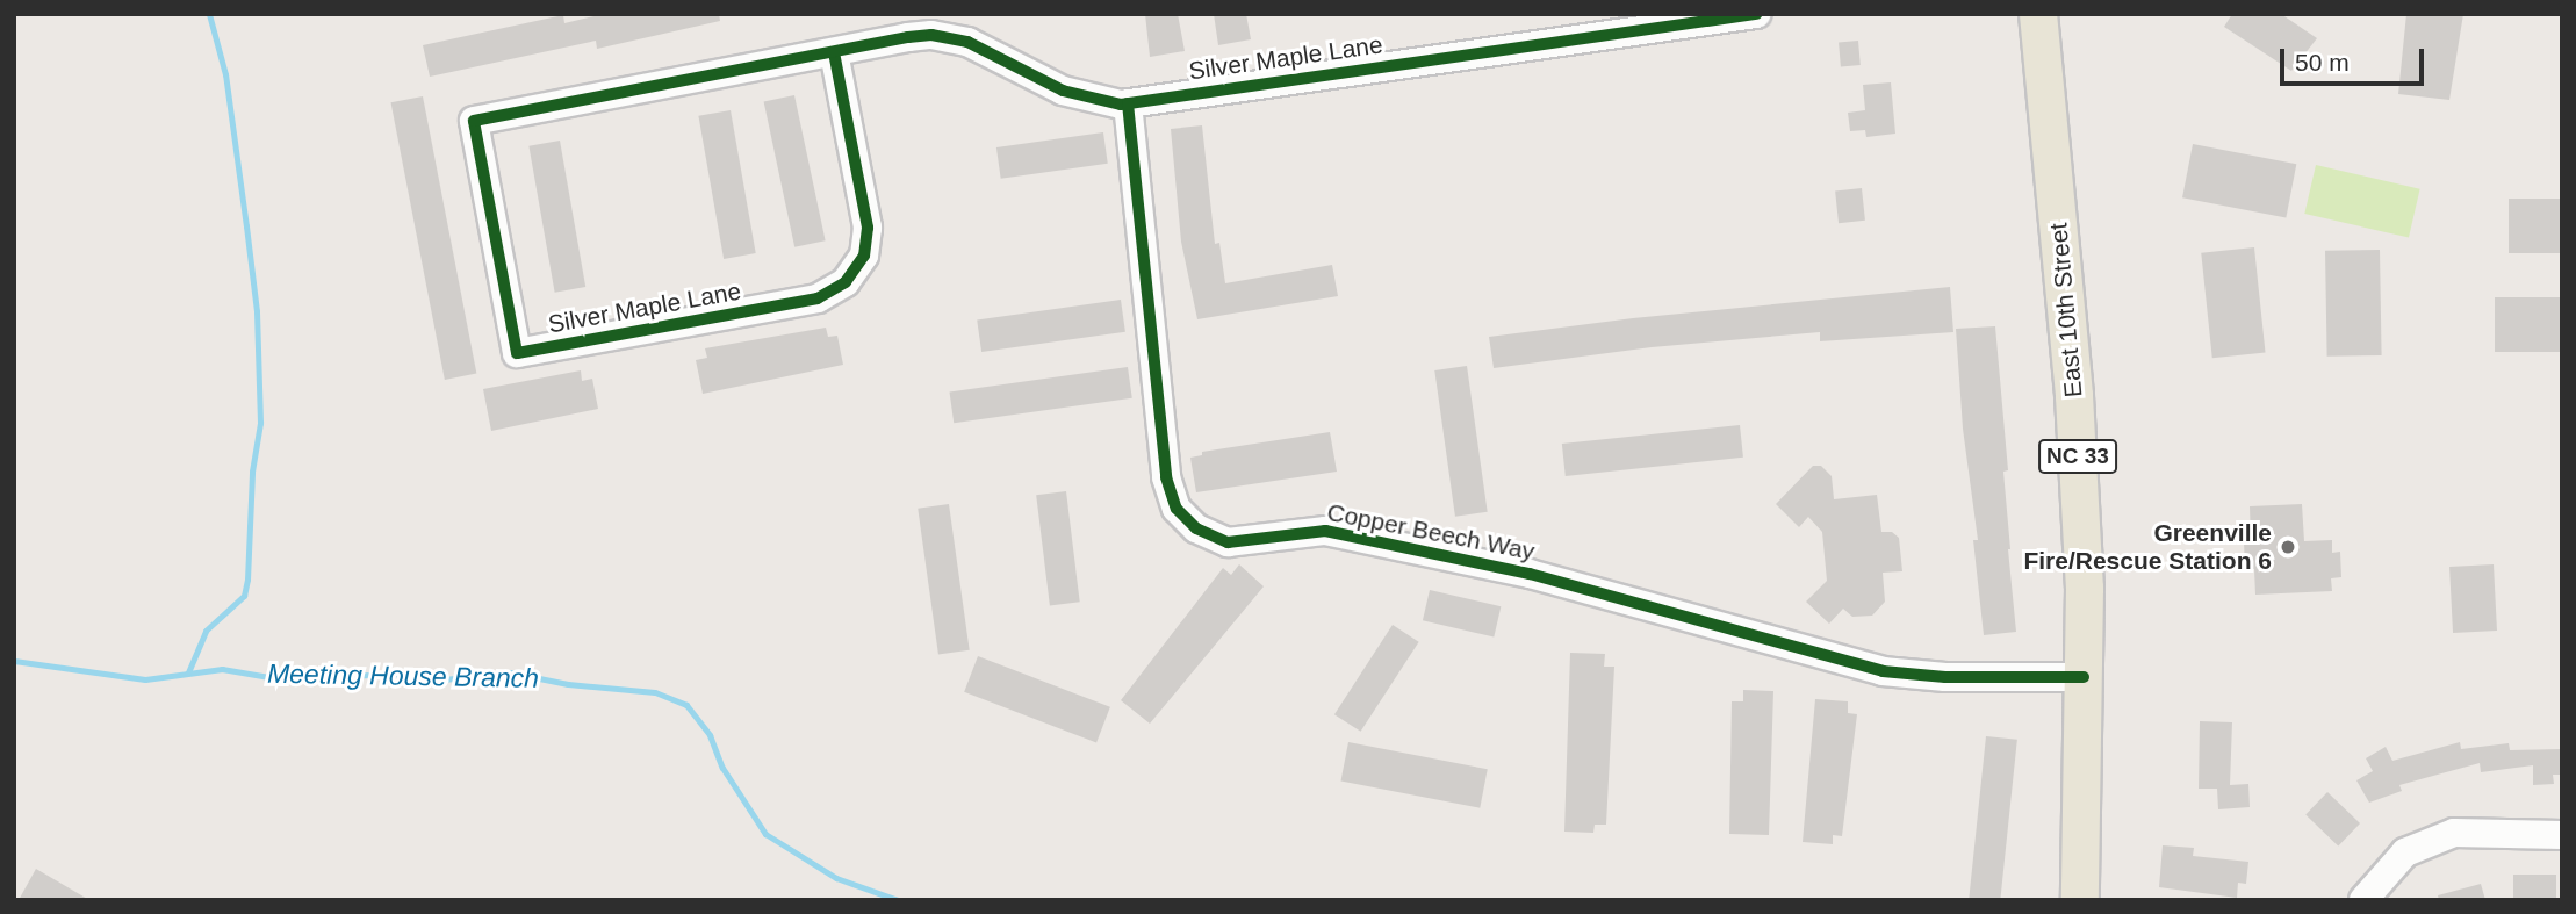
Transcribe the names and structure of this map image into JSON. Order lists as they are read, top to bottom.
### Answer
{
  "streets": {
    "main road": ["East 10th Street", "NC 33"],
    "street": ["Silver Maple Lane", "Copper Beech Way"]
  },
  "crossings": [
    ["Silver Maple Lane", "Copper Beech Way"],
    ["East 10th Street", "Copper Beech Way"]
  ],
  "water": ["Meeting House Branch"],
  "places": ["Greenville Fire/Rescue Station 6"],
  "scale_bar": "50 m"
}
